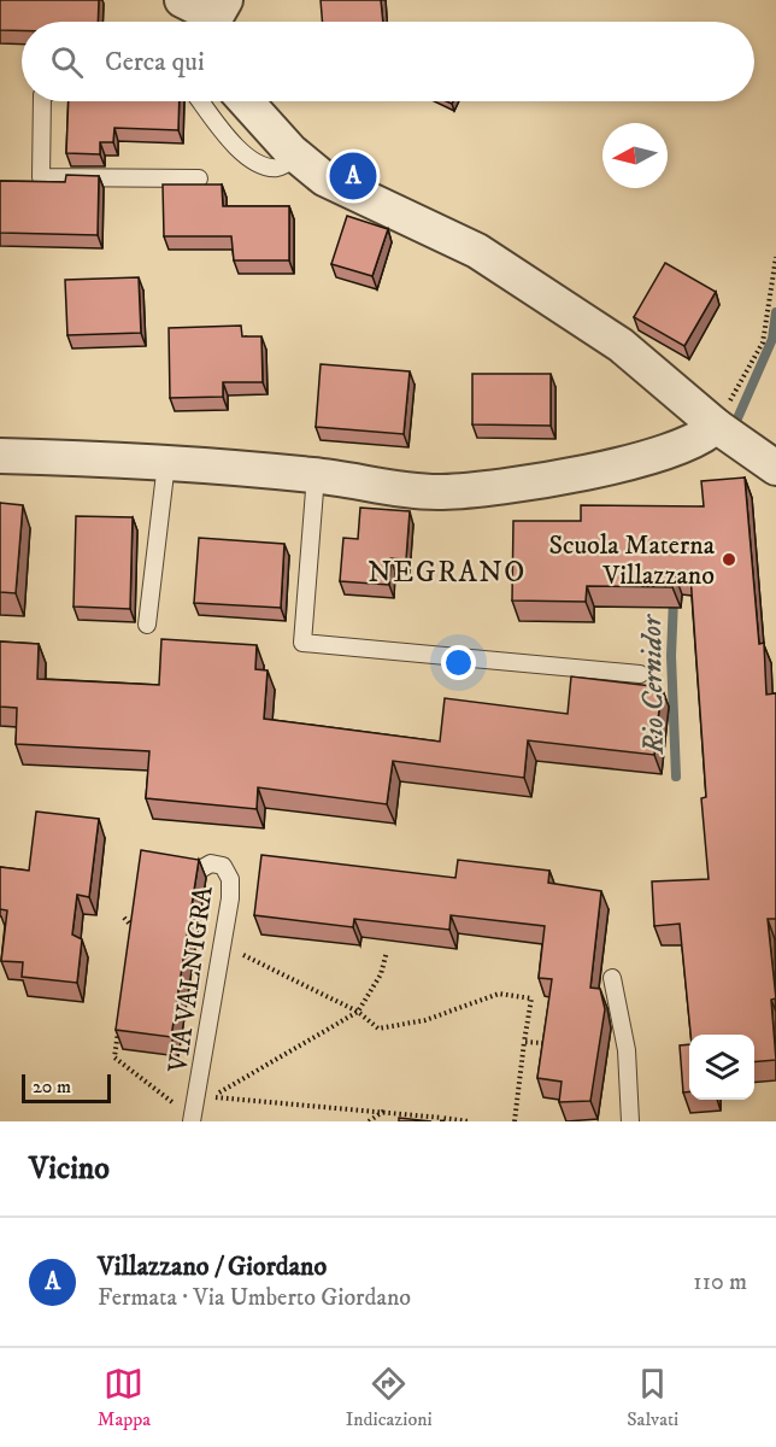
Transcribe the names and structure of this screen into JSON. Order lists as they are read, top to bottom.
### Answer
{
  "streets": {
    "lane": ["VIA VALNIGRA"]
  },
  "districts": ["NEGRANO"],
  "water": ["Rio Cernidor"],
  "places": ["Scuola Materna Villazzano"],
  "scale_bar": "20 m",
  "north": "left",
  "page": {
    "search": "Cerca qui",
    "pins": "A",
    "scale": "20 m",
    "heading": "Vicino",
    "list": [
      {
        "mark": "A",
        "name": "Villazzano / Giordano",
        "note": "Fermata · Via Umberto Giordano",
        "value": "110 m"
      }
    ],
    "nav": ["Mappa", "Indicazioni", "Salvati"]
  }
}
